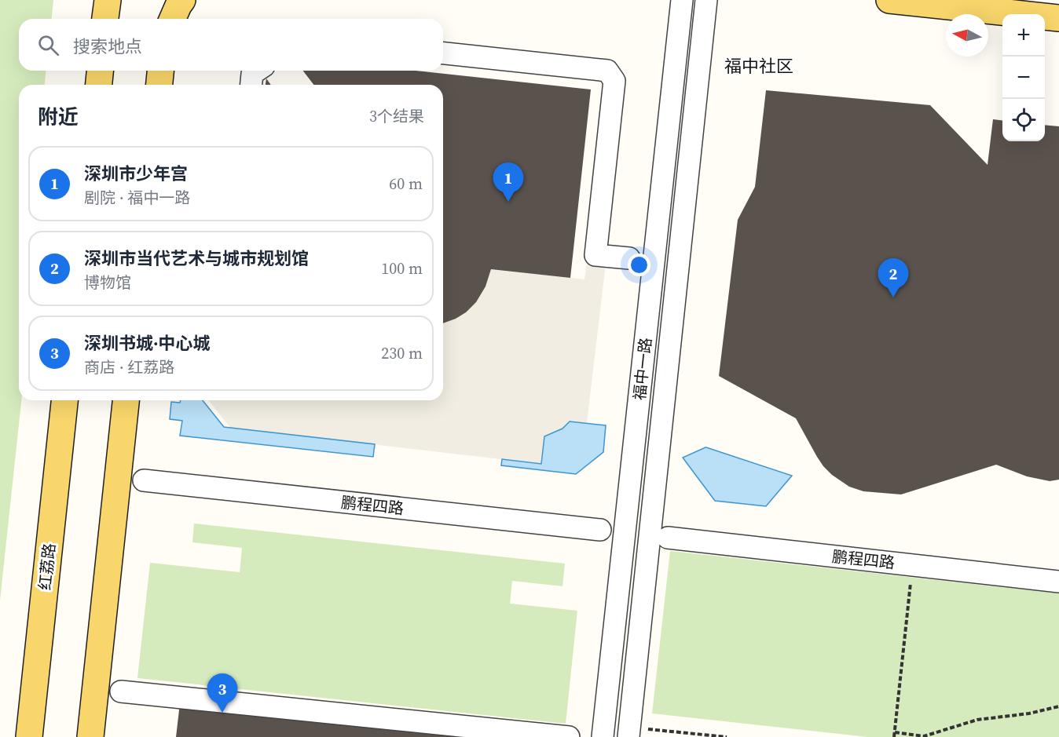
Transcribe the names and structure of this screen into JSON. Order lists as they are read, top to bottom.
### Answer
{
  "streets": {
    "main road": ["红荔路"],
    "street": ["福中一路", "鹏程四路"]
  },
  "districts": ["福中社区"],
  "north": "left",
  "page": {
    "map_buttons": ["+", "−"],
    "search": "搜索地点",
    "heading": ["附近", "3个结果"],
    "list": [
      {
        "mark": "1",
        "name": "深圳市少年宫",
        "note": "剧院 · 福中一路",
        "value": "60 m"
      },
      {
        "mark": "2",
        "name": "深圳市当代艺术与城市规划馆",
        "note": "博物馆",
        "value": "100 m"
      },
      {
        "mark": "3",
        "name": "深圳书城·中心城",
        "note": "商店 · 红荔路",
        "value": "230 m"
      }
    ],
    "pins": ["1", "2", "3"]
  }
}
